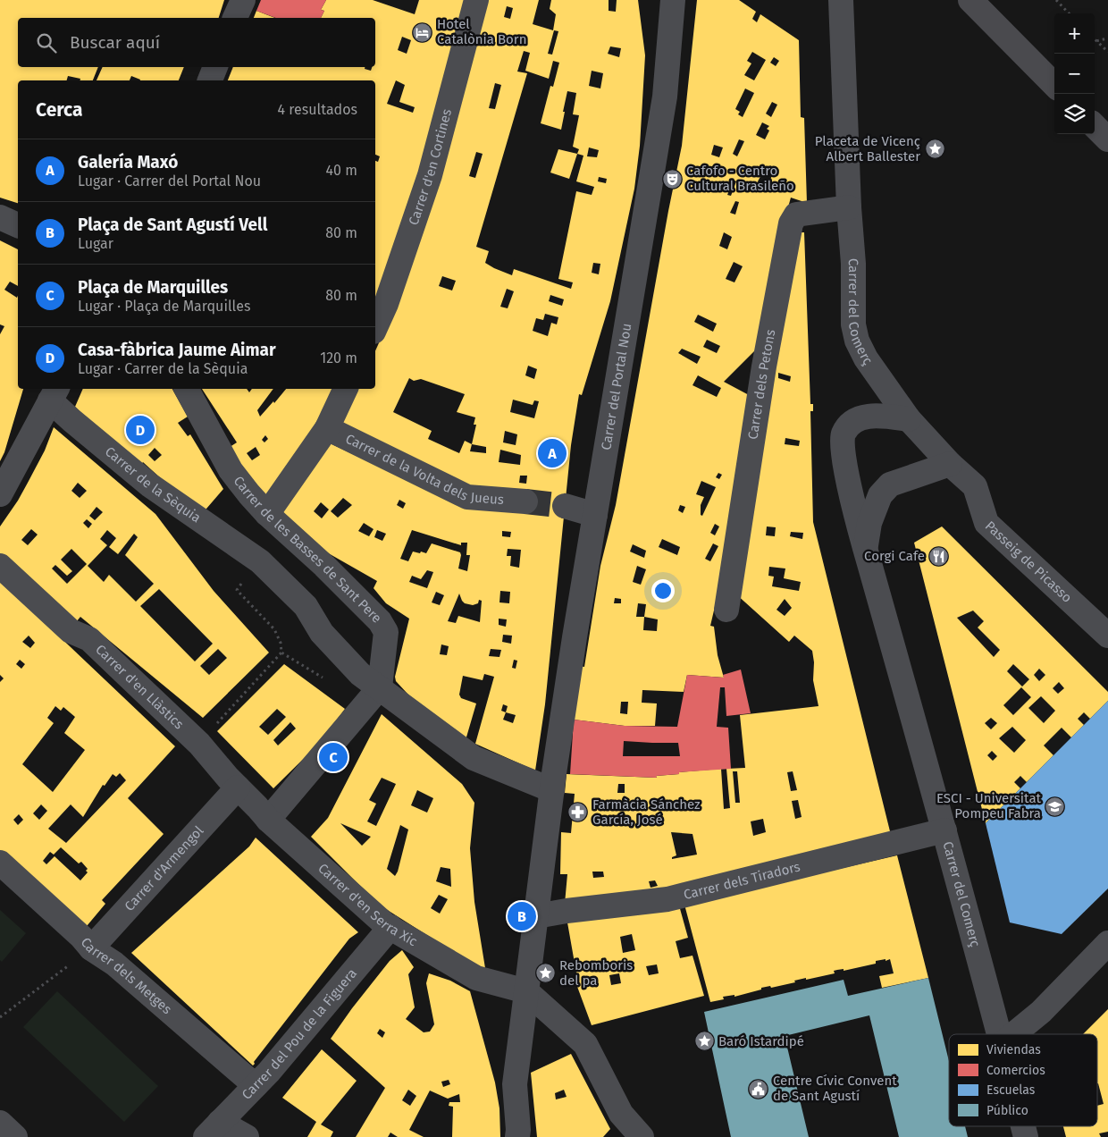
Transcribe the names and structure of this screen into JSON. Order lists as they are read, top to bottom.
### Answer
{
  "streets": {
    "street": [
      "Carrer d'en Cortines",
      "Carrer del Comerç",
      "Carrer dels Petons",
      "Carrer del Portal Nou",
      "Carrer de la Volta dels Jueus",
      "Carrer de la Sèquia",
      "Carrer de les Basses de Sant Pere",
      "Passeig de Picasso",
      "Carrer d'en Llàstics",
      "Carrer d'Armengol",
      "Carrer dels Tiradors",
      "Carrer d'en Serra Xic",
      "Carrer dels Metges",
      "Carrer del Pou de la Figuera"
    ]
  },
  "crossings": [
    ["Carrer del Comerç", "Carrer dels Petons"],
    ["Carrer del Comerç", "Passeig de Picasso"],
    ["Carrer del Comerç", "Carrer dels Tiradors"],
    ["Carrer del Portal Nou", "Carrer dels Tiradors"],
    ["Carrer del Portal Nou", "Carrer d'en Serra Xic"],
    ["Carrer de la Sèquia", "Carrer de les Basses de Sant Pere"],
    ["Carrer d'en Llàstics", "Carrer d'Armengol"],
    ["Carrer d'en Llàstics", "Carrer d'en Serra Xic"],
    ["Carrer d'Armengol", "Carrer dels Metges"],
    ["Carrer d'en Serra Xic", "Carrer del Pou de la Figuera"],
    ["Carrer dels Metges", "Carrer del Pou de la Figuera"]
  ],
  "places": {
    "hotel": ["Hotel Catalònia Born"],
    "place": ["Placeta de Vicenç Albert Ballester", "Rebomboris del pa", "Baró Istardipé"],
    "theatre": ["Cafofo - Centro Cultural Brasileño"],
    "restaurant": ["Corgi Cafe"],
    "school or university": ["ESCI - Universitat Pompeu Fabra"],
    "pharmacy": ["Farmàcia Sánchez García, José"],
    "public building": ["Centre Cívic Convent de Sant Agustí"]
  },
  "legend": [
    "Viviendas",
    "Comercios",
    "Escuelas",
    "Público"
  ],
  "page": {
    "map_buttons": ["+", "−"],
    "search": "Buscar aquí",
    "heading": ["Cerca", "4 resultados"],
    "list": [
      {
        "mark": "A",
        "name": "Galería Maxó",
        "note": "Lugar · Carrer del Portal Nou",
        "value": "40 m"
      },
      {
        "mark": "B",
        "name": "Plaça de Sant Agustí Vell",
        "note": "Lugar",
        "value": "80 m"
      },
      {
        "mark": "C",
        "name": "Plaça de Marquilles",
        "note": "Lugar · Plaça de Marquilles",
        "value": "80 m"
      },
      {
        "mark": "D",
        "name": "Casa-fàbrica Jaume Aimar",
        "note": "Lugar · Carrer de la Sèquia",
        "value": "120 m"
      }
    ],
    "pins": [
      "D",
      "A",
      "C",
      "B"
    ]
  }
}
